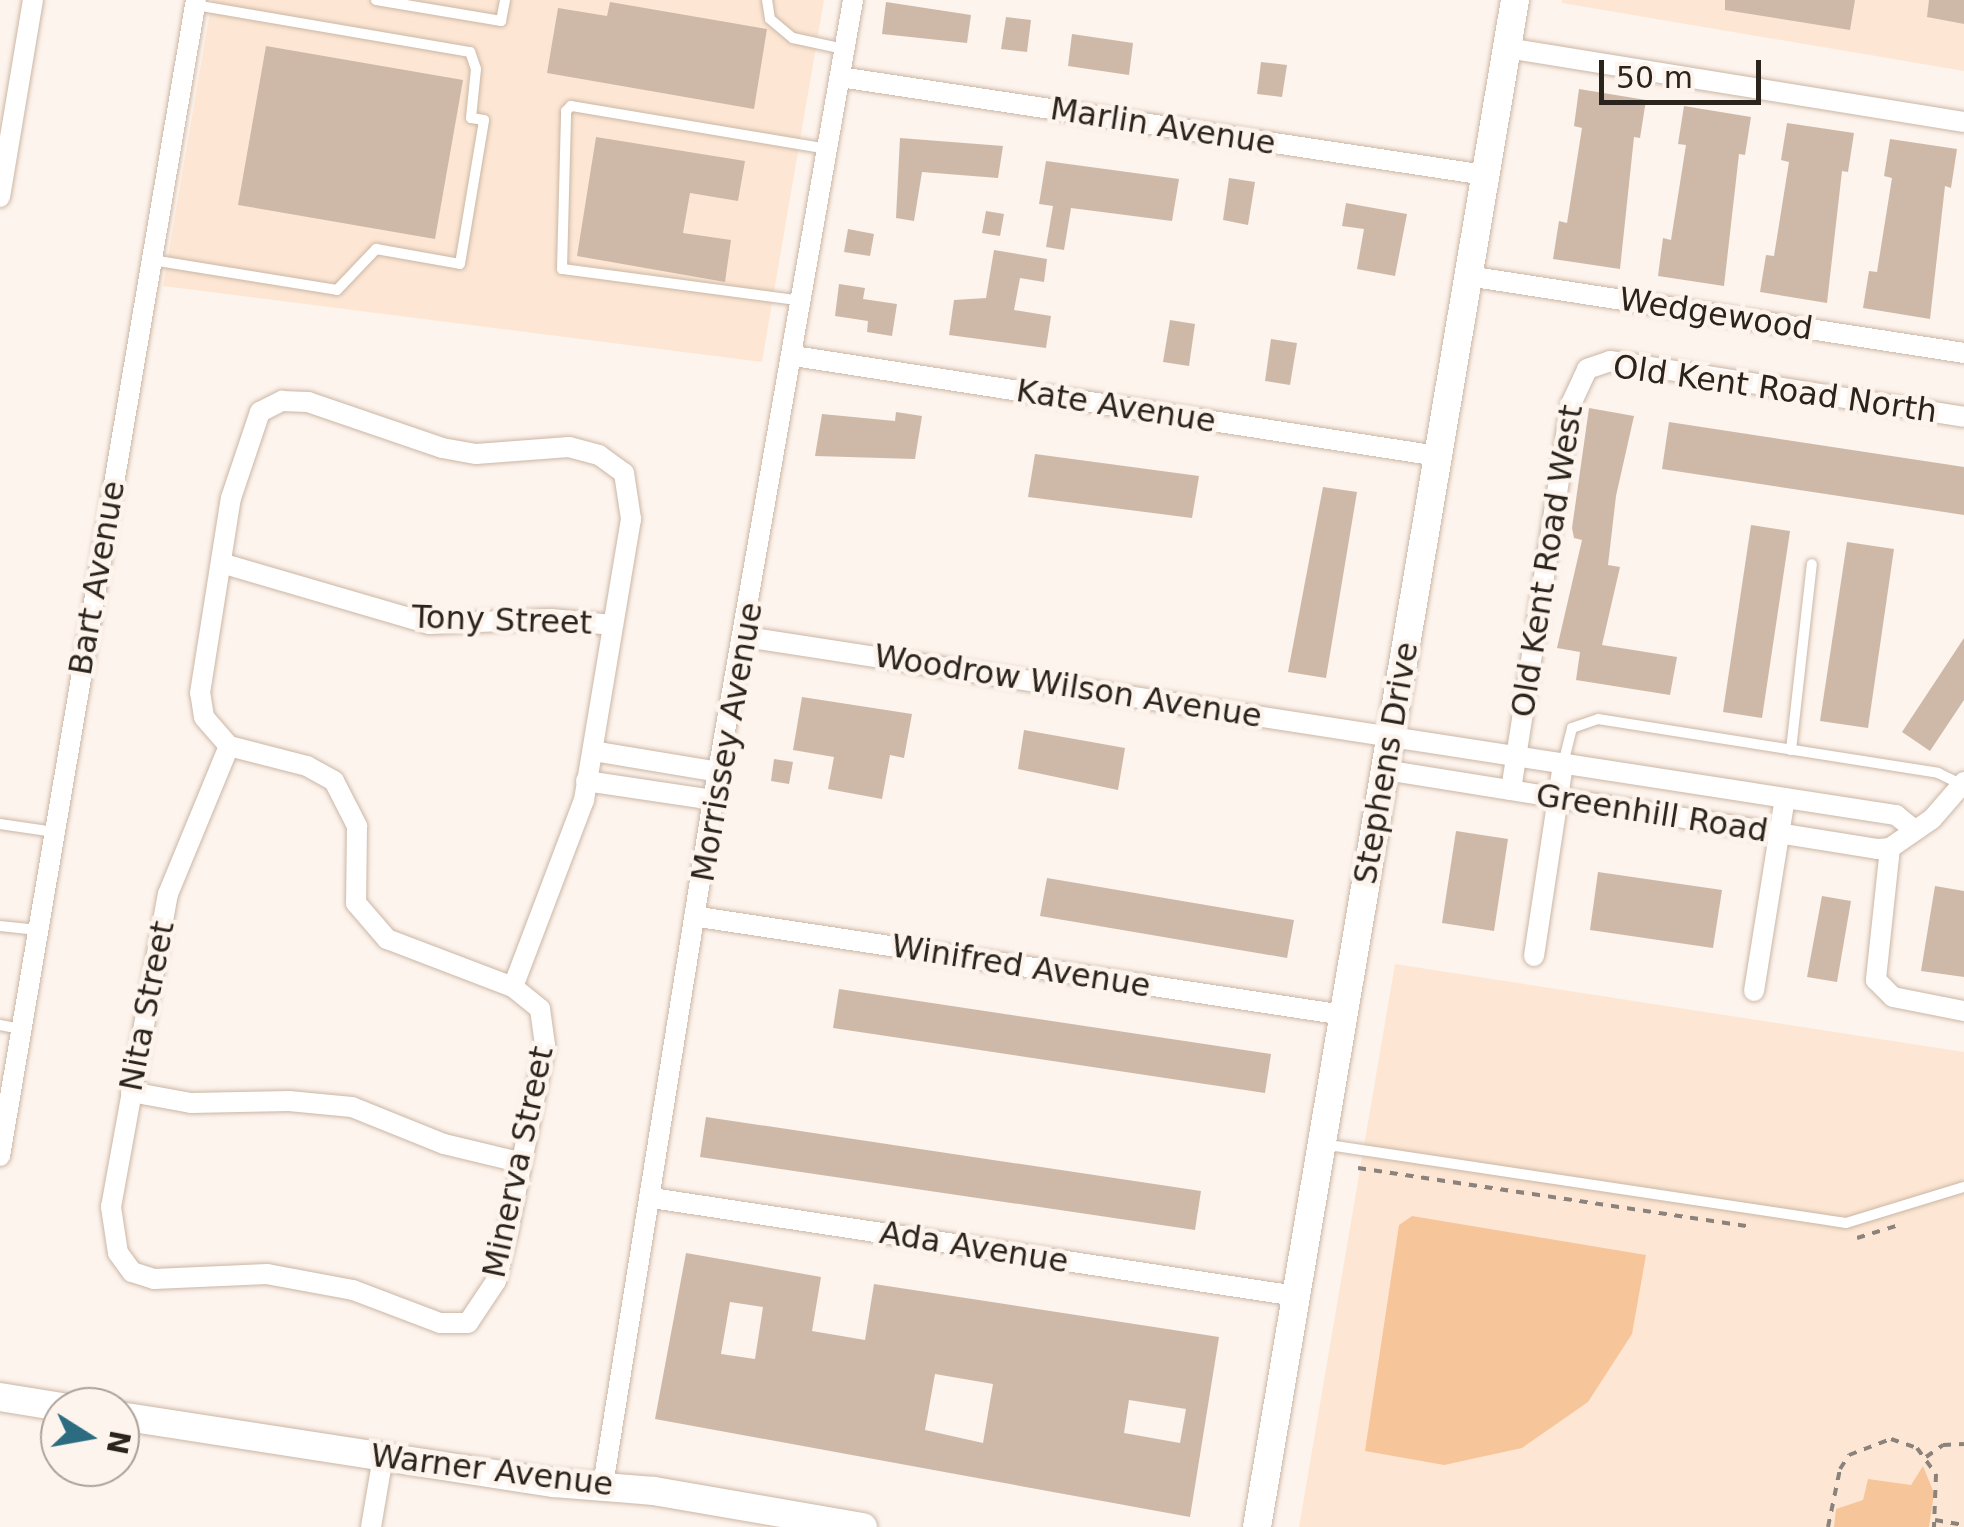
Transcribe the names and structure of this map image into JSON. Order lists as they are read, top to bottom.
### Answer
{
  "streets": {
    "street": [
      "Marlin Avenue",
      "Wedgewood",
      "Old Kent Road North",
      "Kate Avenue",
      "Old Kent Road West",
      "Bart Avenue",
      "Tony Street",
      "Woodrow Wilson Avenue",
      "Morrissey Avenue",
      "Stephens Drive",
      "Greenhill Road",
      "Winifred Avenue",
      "Nita Street",
      "Minerva Street",
      "Ada Avenue",
      "Warner Avenue"
    ]
  },
  "crossings": [
    ["Marlin Avenue", "Morrissey Avenue"],
    ["Marlin Avenue", "Stephens Drive"],
    ["Wedgewood", "Stephens Drive"],
    ["Old Kent Road North", "Old Kent Road West"],
    ["Kate Avenue", "Morrissey Avenue"],
    ["Kate Avenue", "Stephens Drive"],
    ["Old Kent Road West", "Greenhill Road"],
    ["Woodrow Wilson Avenue", "Morrissey Avenue"],
    ["Woodrow Wilson Avenue", "Stephens Drive"],
    ["Woodrow Wilson Avenue", "Greenhill Road"],
    ["Morrissey Avenue", "Winifred Avenue"],
    ["Morrissey Avenue", "Ada Avenue"],
    ["Morrissey Avenue", "Warner Avenue"],
    ["Stephens Drive", "Greenhill Road"],
    ["Stephens Drive", "Winifred Avenue"],
    ["Stephens Drive", "Ada Avenue"],
    ["Nita Street", "Minerva Street"]
  ],
  "scale_bar": "50 m",
  "north": "right"
}
